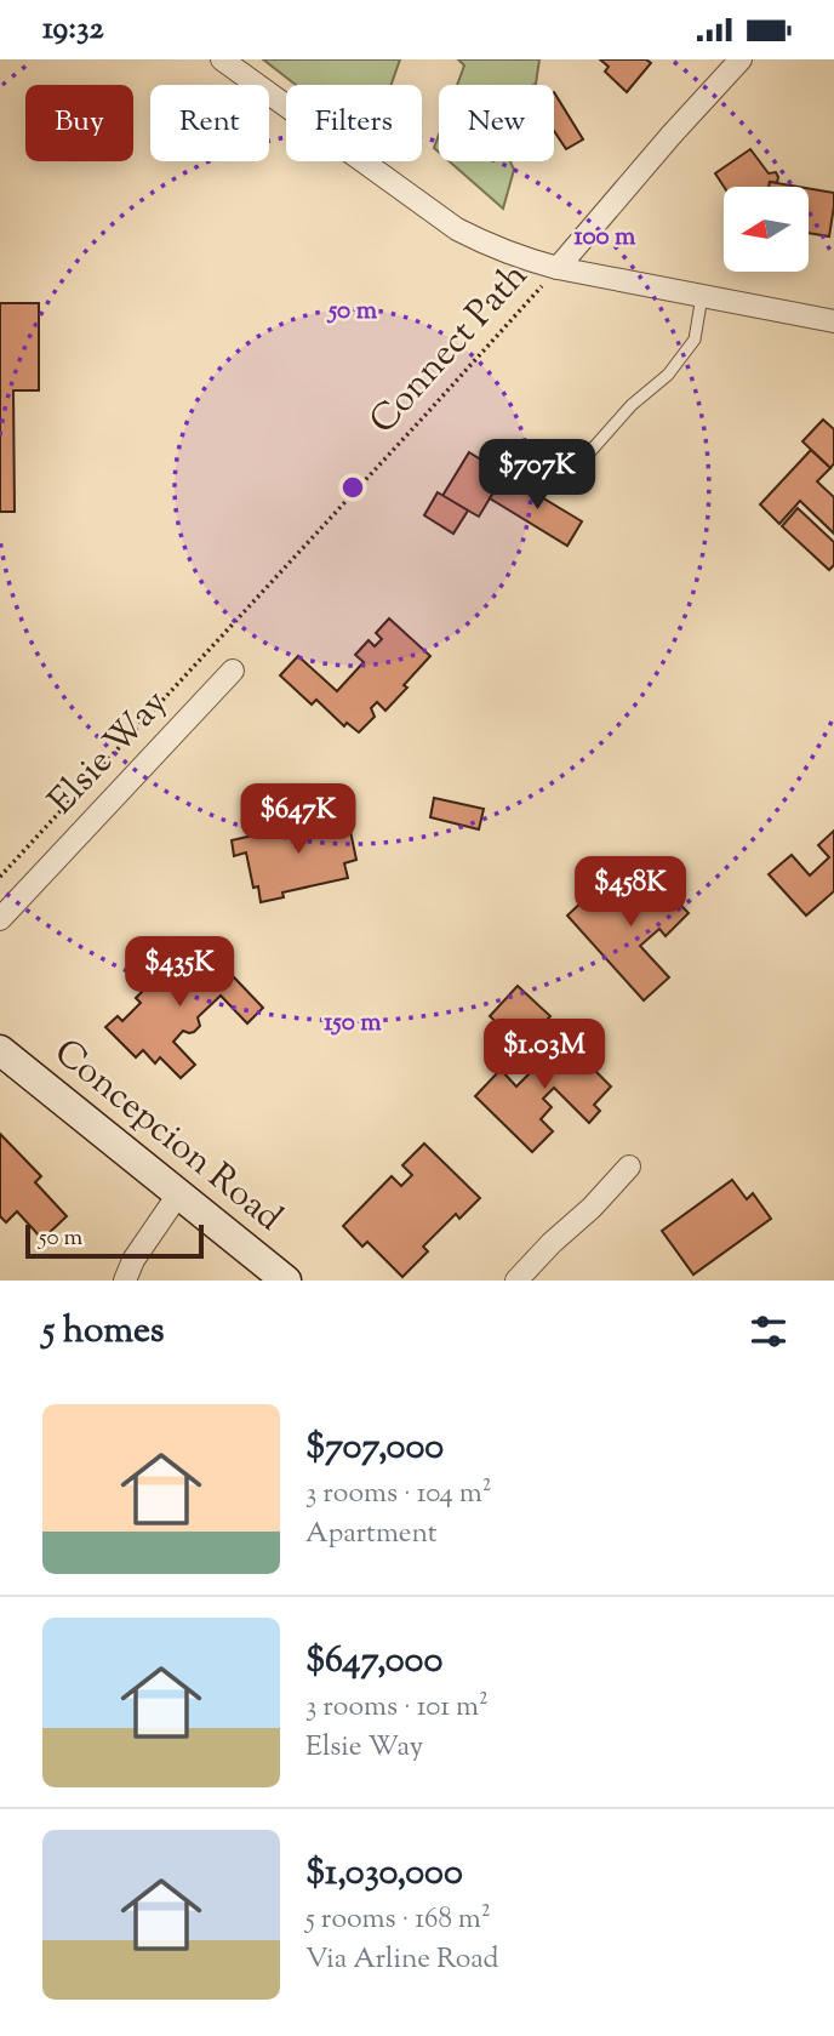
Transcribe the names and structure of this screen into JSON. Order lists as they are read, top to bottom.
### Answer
{
  "streets": {
    "street": ["Elsie Way", "Concepcion Road"],
    "path": ["Connect Path"]
  },
  "scale_bar": "50 m",
  "north": "left",
  "page": {
    "status": "19:32",
    "chip": [
      "Buy",
      "Rent",
      "Filters",
      "New"
    ],
    "price": [
      "$707K",
      "$647K",
      "$458K",
      "$435K",
      "$1.03M"
    ],
    "scale": "50 m",
    "heading": "5 homes",
    "list": [
      {
        "name": "$707,000",
        "note": "3 rooms · 104 m² · Apartment"
      },
      {
        "name": "$647,000",
        "note": "3 rooms · 101 m² · Elsie Way"
      },
      {
        "name": "$1,030,000",
        "note": "5 rooms · 168 m² · Via Arline Road"
      }
    ]
  },
  "rings": ["100 m", "50 m", "150 m"]
}
